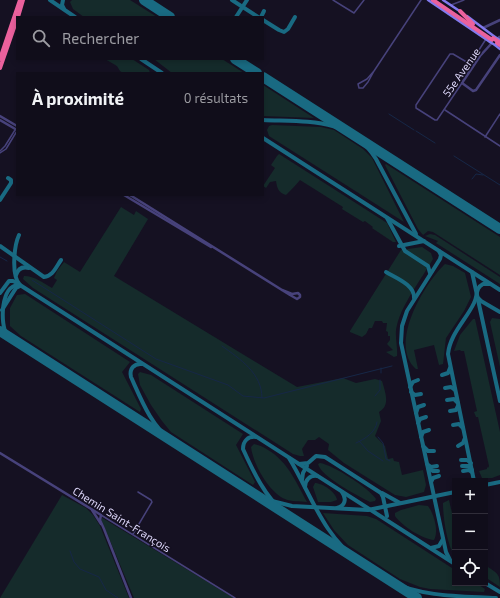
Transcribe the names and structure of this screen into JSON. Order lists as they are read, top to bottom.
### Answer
{
  "streets": {
    "street": ["55e Avenue", "Chemin Saint-François"]
  },
  "page": {
    "search": "Rechercher",
    "heading": ["À proximité", "0 résultats"],
    "map_buttons": ["+", "−"]
  }
}
